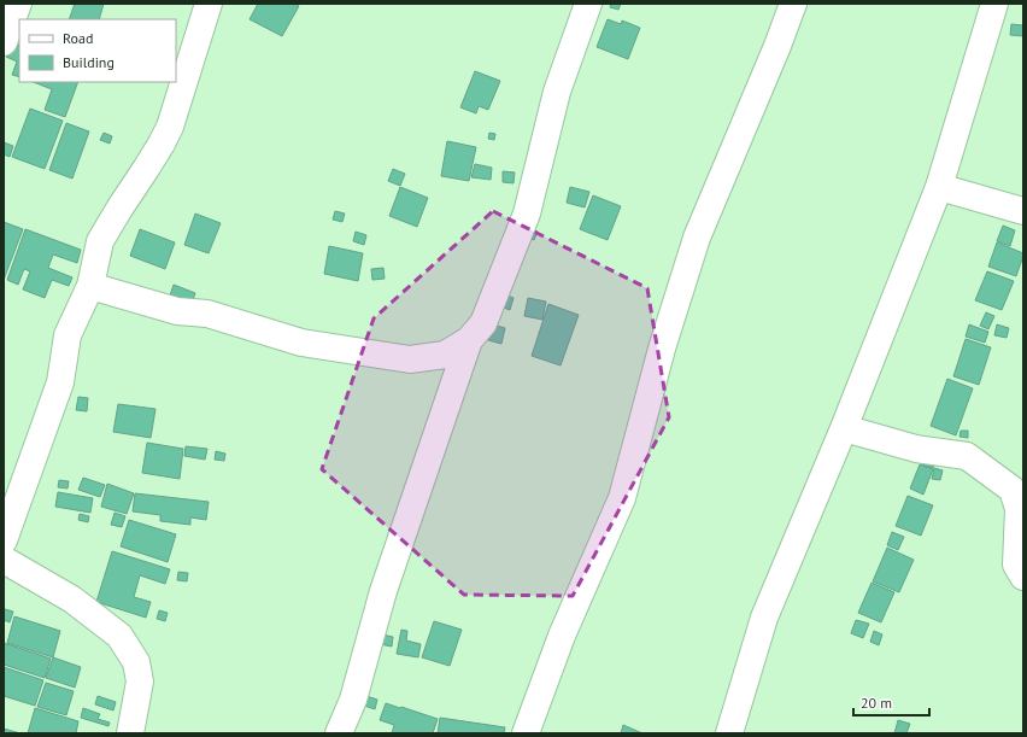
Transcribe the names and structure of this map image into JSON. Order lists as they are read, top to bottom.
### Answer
{
  "legend": ["Road", "Building"],
  "scale_bar": "20 m"
}
